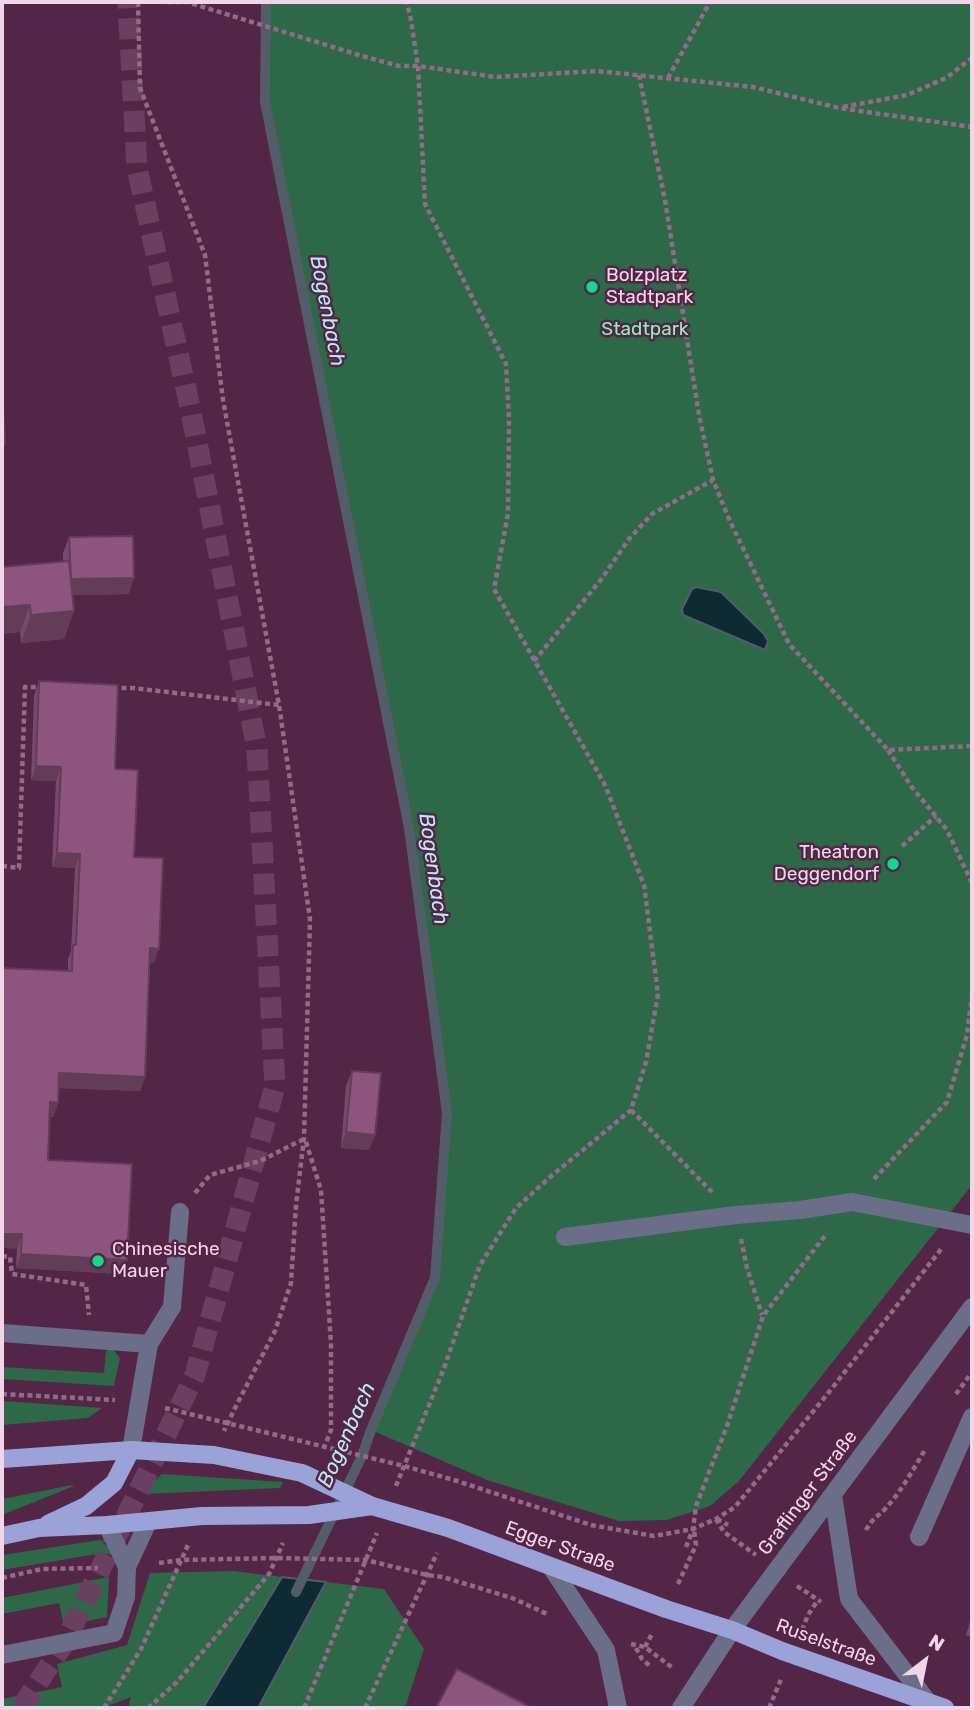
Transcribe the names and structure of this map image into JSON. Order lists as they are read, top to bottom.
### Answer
{
  "streets": {
    "main road": ["Egger Straße", "Ruselstraße"],
    "street": ["Graflinger Straße"]
  },
  "crossings": [
    ["Graflinger Straße", "Egger Straße"],
    ["Graflinger Straße", "Ruselstraße"],
    ["Egger Straße", "Ruselstraße"]
  ],
  "water": ["Bogenbach"],
  "parks": ["Stadtpark"],
  "places": ["Bolzplatz Stadtpark", "Theatron Deggendorf", "Chinesische Mauer"],
  "north": "top right"
}
